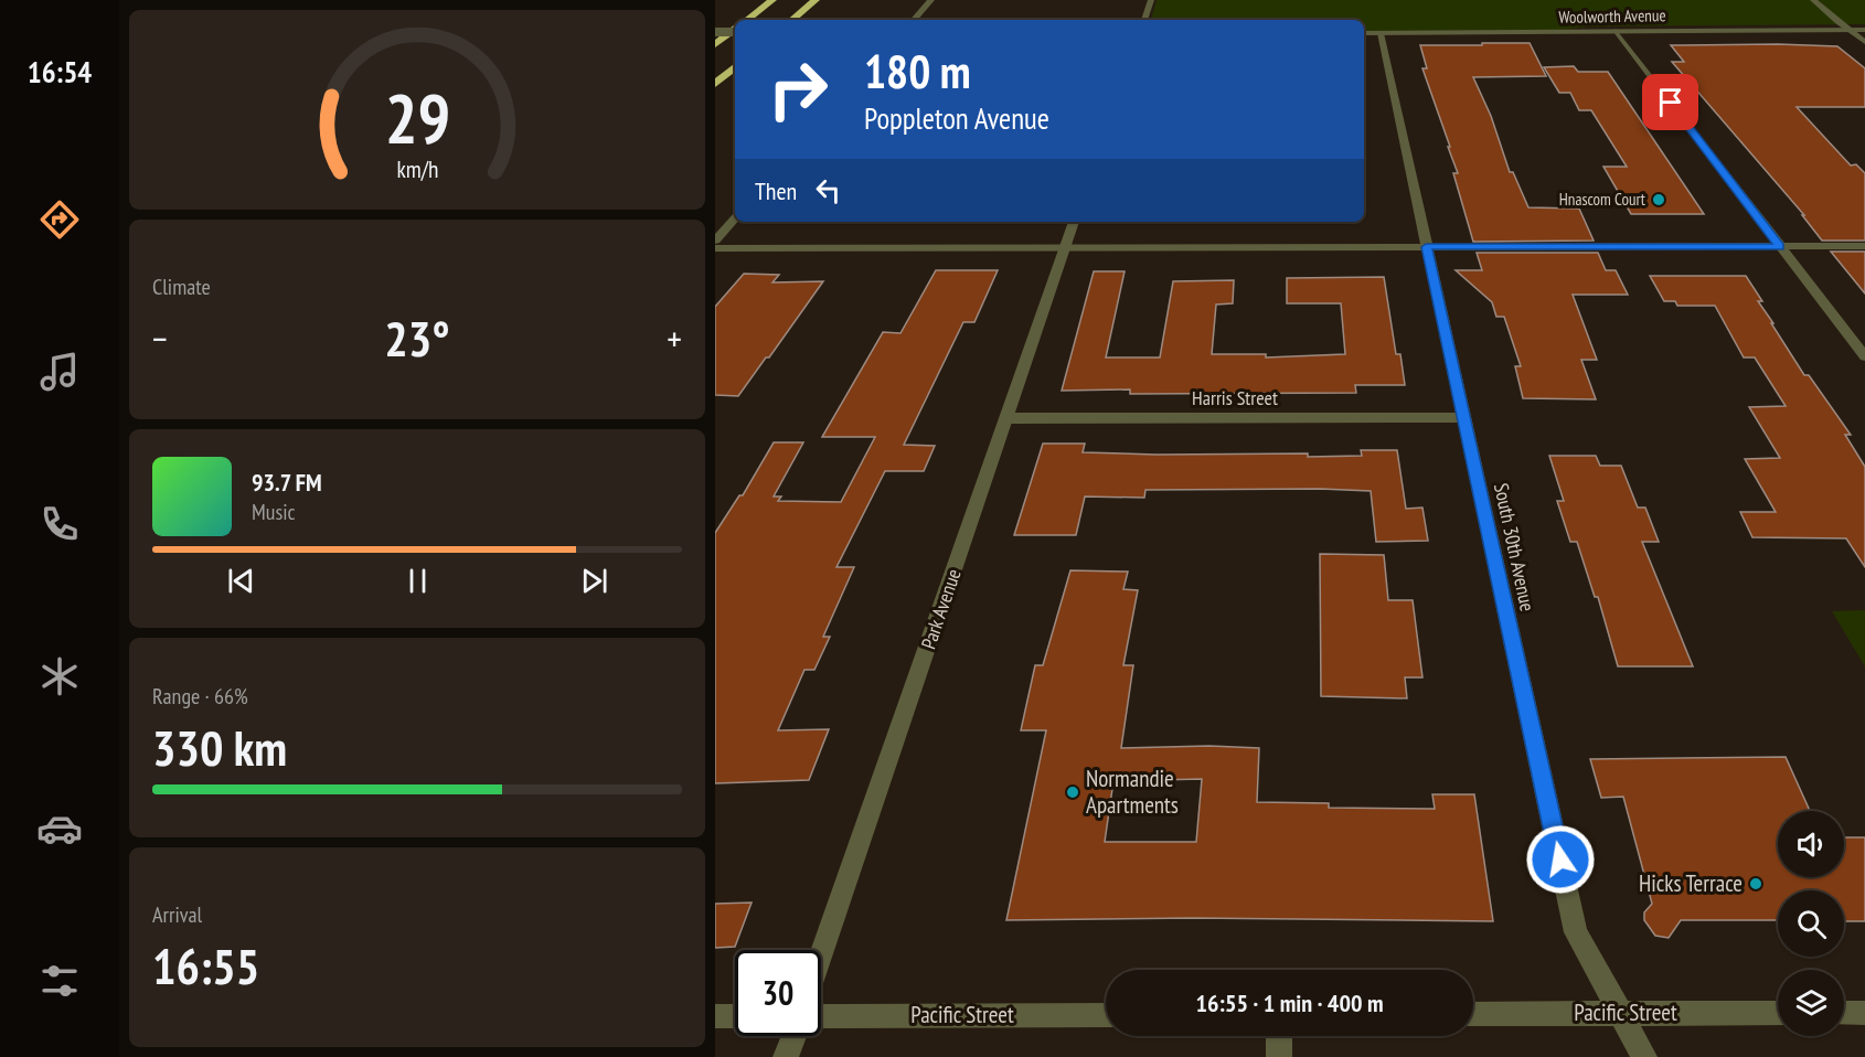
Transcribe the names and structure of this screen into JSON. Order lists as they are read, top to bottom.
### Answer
{
  "streets": {
    "street": [
      "Woolworth Avenue",
      "Harris Street",
      "South 30th Avenue",
      "Park Avenue",
      "Pacific Street"
    ]
  },
  "crossings": [
    ["Woolworth Avenue", "South 30th Avenue"],
    ["Harris Street", "South 30th Avenue"],
    ["Harris Street", "Park Avenue"],
    ["South 30th Avenue", "Pacific Street"]
  ],
  "places": ["Hnascom Court", "Normandie Apartments", "Hicks Terrace"],
  "page": {
    "tabs": "16:54",
    "turn": ["180 m", "Poppleton Avenue"],
    "then": "Then",
    "tile": [
      "Climate",
      ["Range · 66%", "330 km"],
      ["Arrival", "16:55"]
    ],
    "heat": ["−", "23°", "+"],
    "song": ["93.7 FM", "Music"],
    "limit": "30",
    "trip": "16:55 · 1 min · 400 m",
    "gauge": ["29", "km/h"]
  }
}
